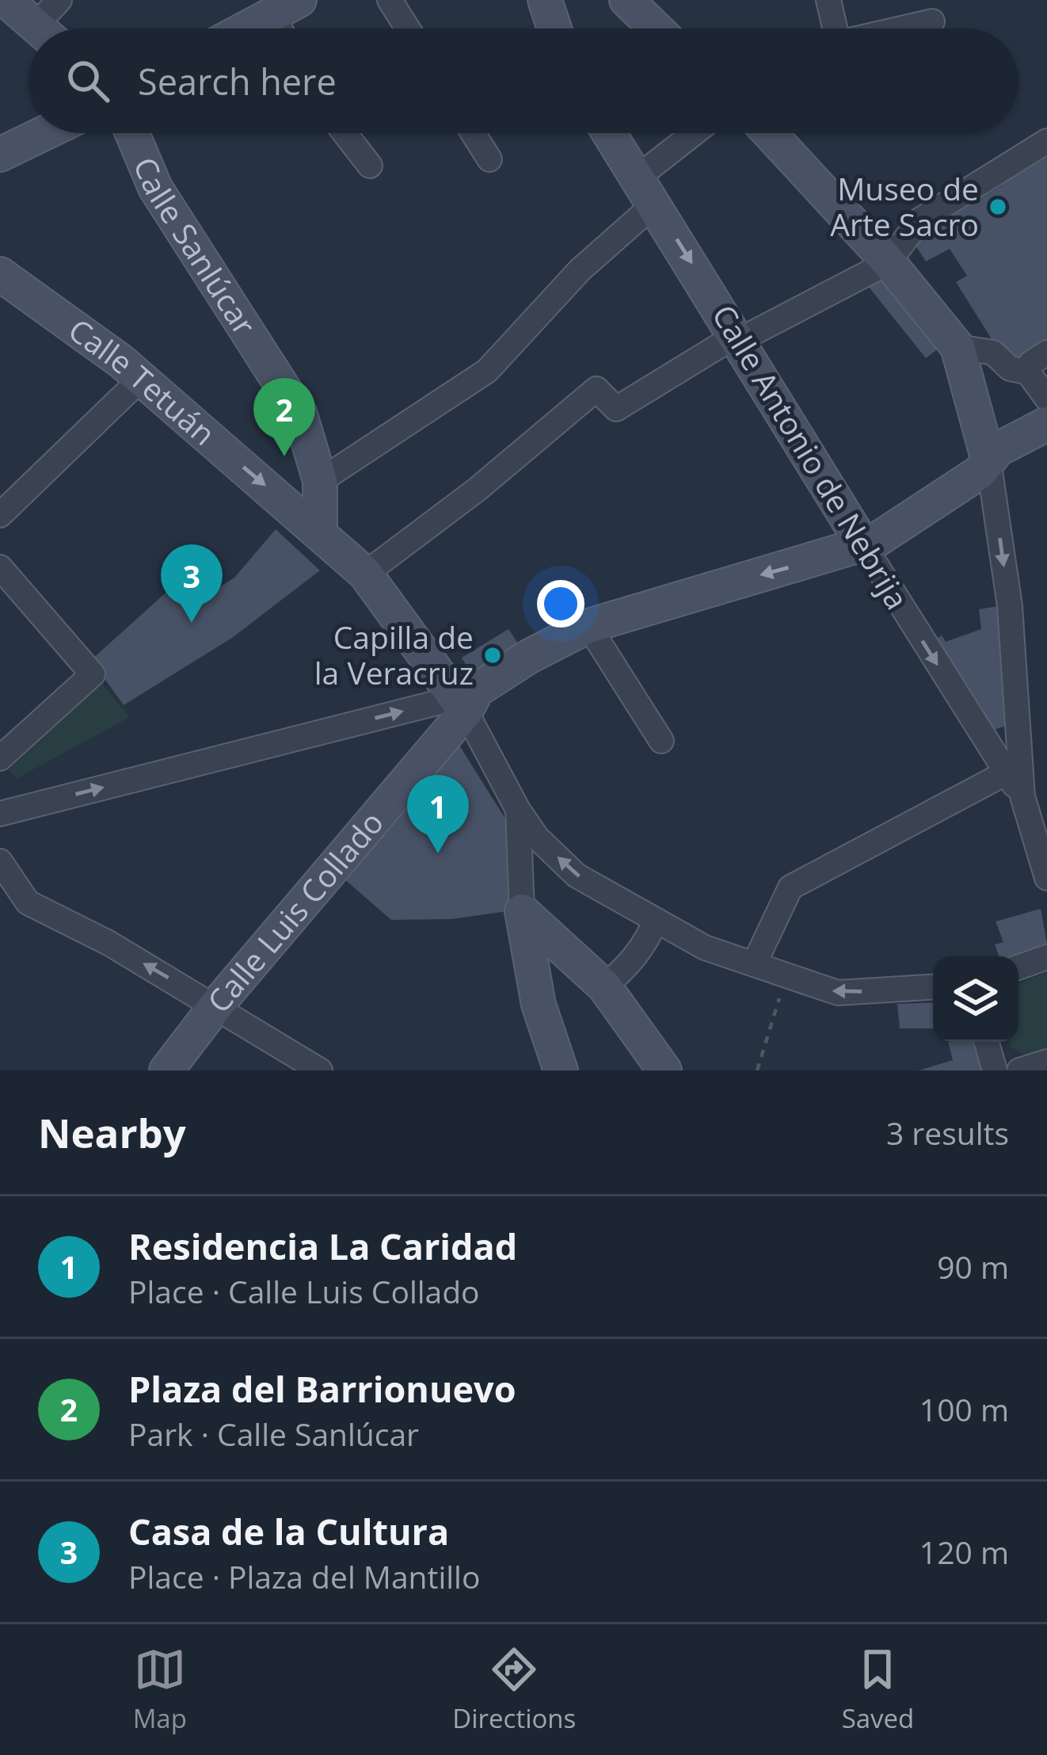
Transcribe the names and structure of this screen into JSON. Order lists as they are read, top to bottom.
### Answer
{
  "streets": {
    "street": [
      "Calle Sanlúcar",
      "Calle Tetuán",
      "Calle Antonio de Nebrija",
      "Calle Luis Collado"
    ]
  },
  "crossings": [
    ["Calle Sanlúcar", "Calle Tetuán"],
    ["Calle Tetuán", "Calle Luis Collado"],
    ["Calle Antonio de Nebrija", "Calle Luis Collado"]
  ],
  "one_way": ["Calle Tetuán"],
  "places": ["Museo de Arte Sacro", "Capilla de la Veracruz"],
  "page": {
    "search": "Search here",
    "pins": ["2", "3", "1"],
    "heading": ["Nearby", "3 results"],
    "list": [
      {
        "mark": "1",
        "name": "Residencia La Caridad",
        "note": "Place · Calle Luis Collado",
        "value": "90 m"
      },
      {
        "mark": "2",
        "name": "Plaza del Barrionuevo",
        "note": "Park · Calle Sanlúcar",
        "value": "100 m"
      },
      {
        "mark": "3",
        "name": "Casa de la Cultura",
        "note": "Place · Plaza del Mantillo",
        "value": "120 m"
      }
    ],
    "nav": ["Map", "Directions", "Saved"]
  }
}
